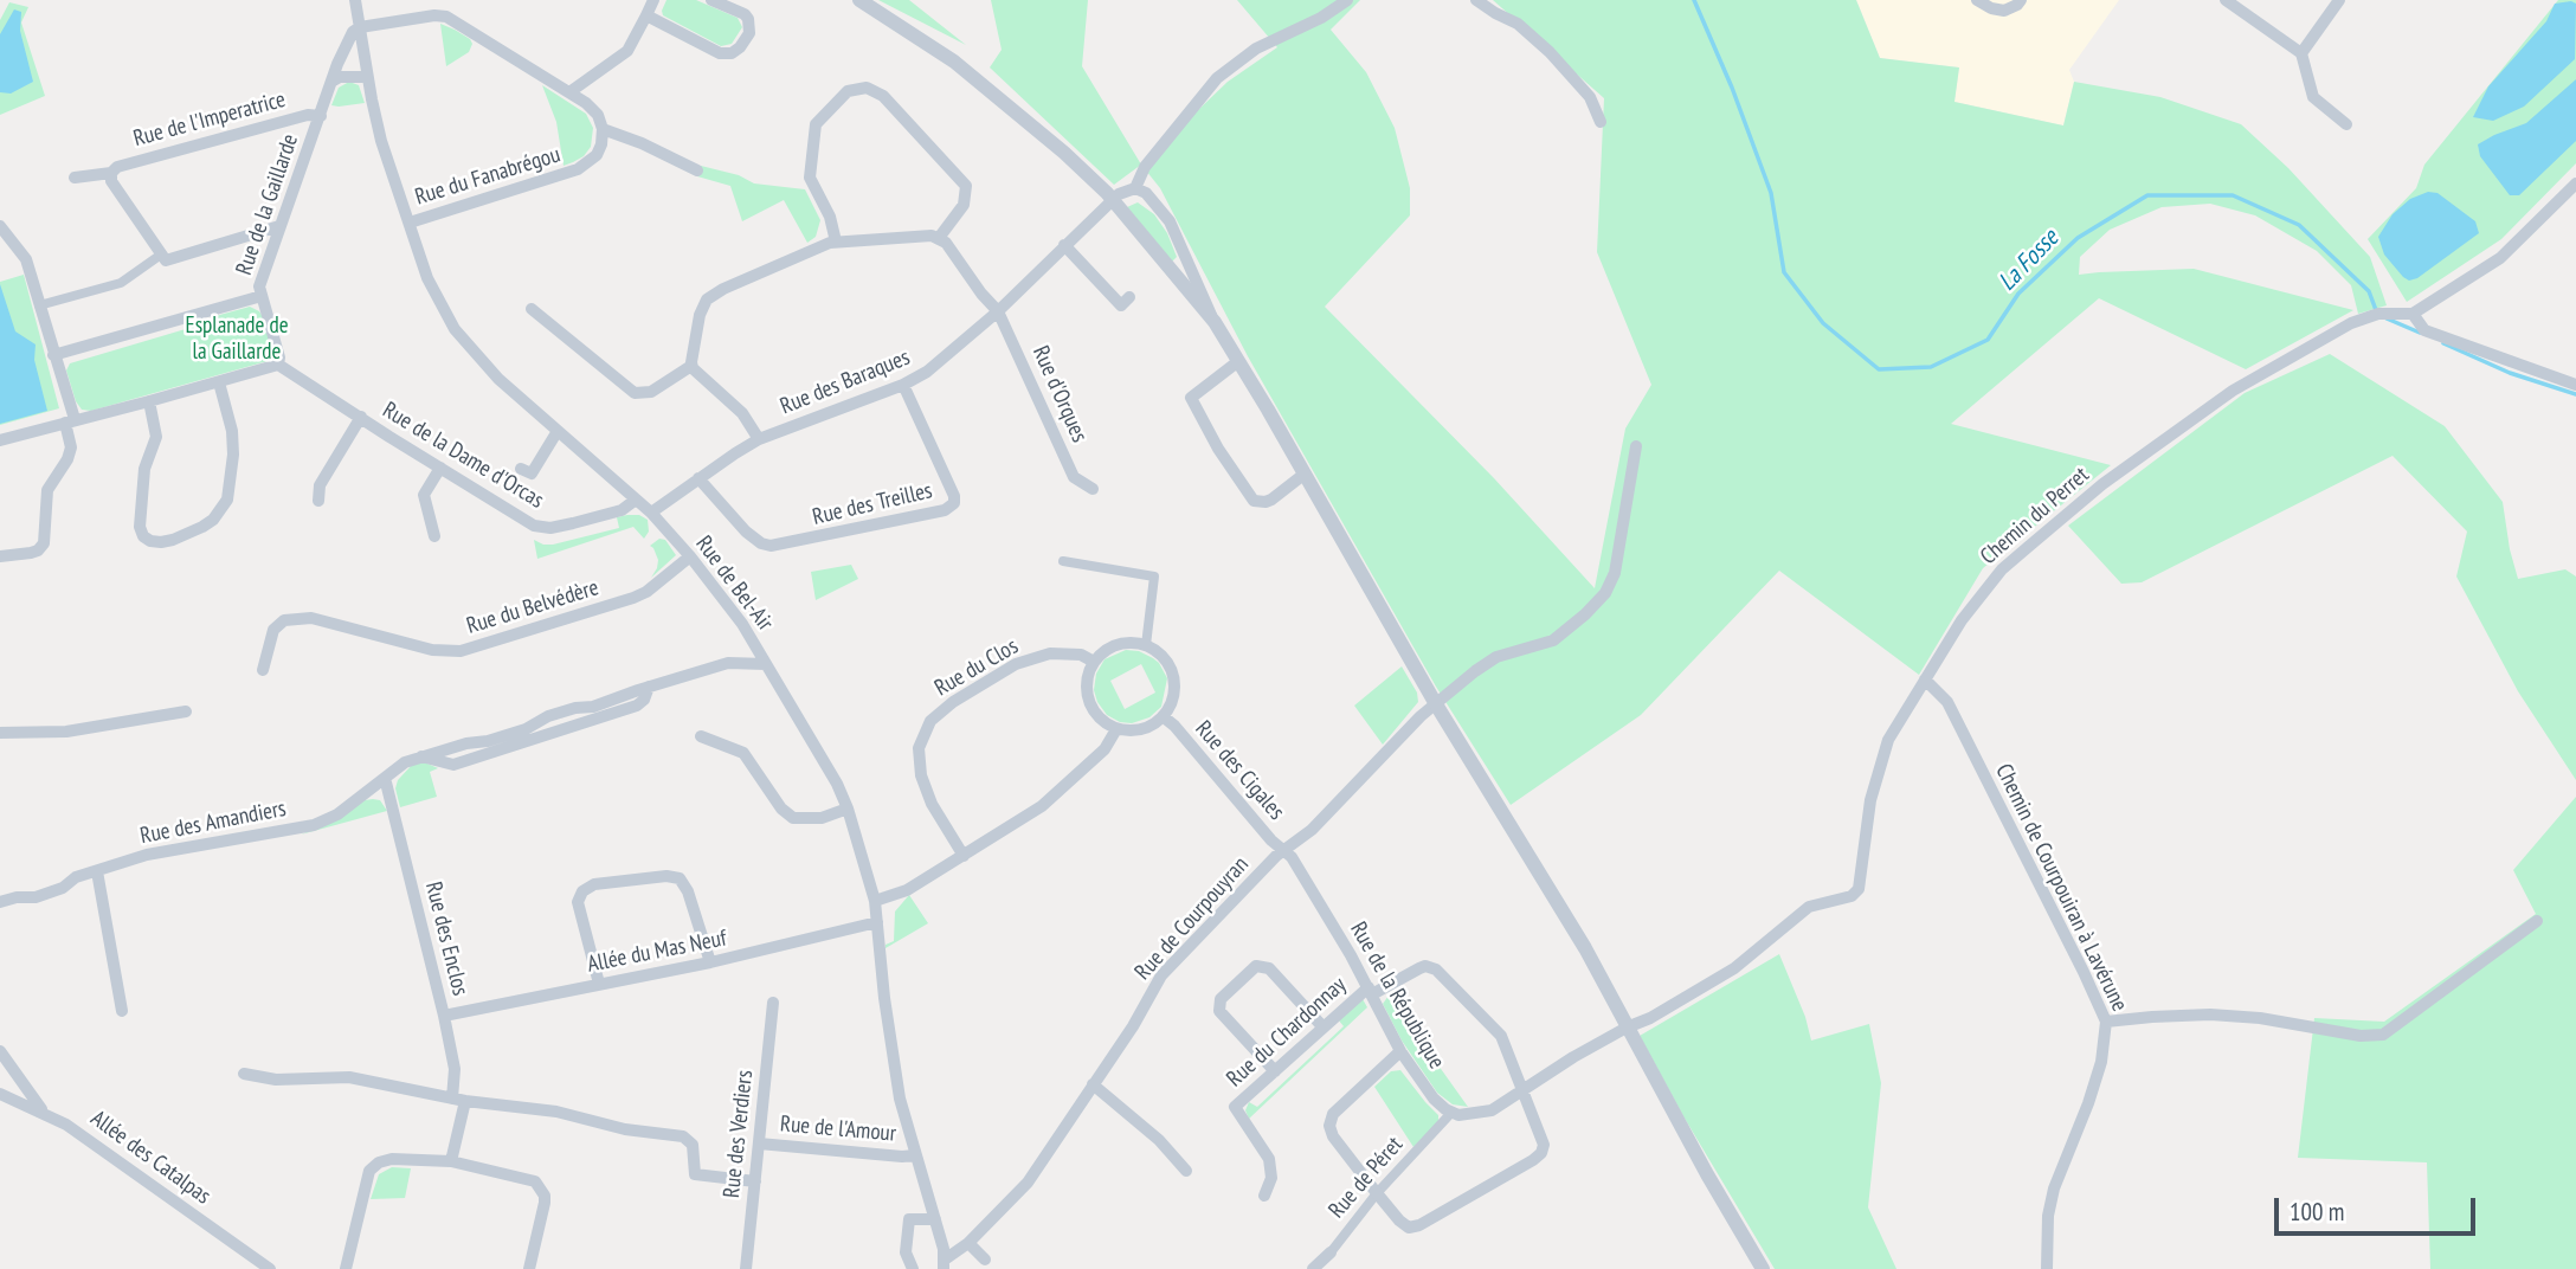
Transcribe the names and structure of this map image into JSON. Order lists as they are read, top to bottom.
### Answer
{
  "streets": {
    "street": [
      "Rue de l'Imperatrice",
      "Rue du Fanabrégou",
      "Rue de la Gaillarde",
      "Rue des Baraques",
      "Rue d'Orques",
      "Rue de la Dame d'Orcas",
      "Rue des Treilles",
      "Chemin du Perret",
      "Rue de Bel-Air",
      "Rue du Belvédère",
      "Rue du Clos",
      "Rue des Cigales",
      "Rue des Amandiers",
      "Chemin de Courpouiran à Lavérune",
      "Rue de Courpouyran",
      "Rue des Enclos",
      "Allée du Mas Neuf",
      "Rue de la République",
      "Rue du Chardonnay",
      "Rue de l'Amour",
      "Rue des Verdiers",
      "Allée des Catalpas",
      "Rue de Péret"
    ]
  },
  "crossings": [
    ["Rue de l'Imperatrice", "Rue de la Gaillarde"],
    ["Rue du Fanabrégou", "Rue de Bel-Air"],
    ["Rue de la Gaillarde", "Rue de la Dame d'Orcas"],
    ["Rue de la Gaillarde", "Rue de Bel-Air"],
    ["Rue des Baraques", "Rue d'Orques"],
    ["Rue des Baraques", "Rue des Treilles"],
    ["Rue des Baraques", "Rue de Bel-Air"],
    ["Rue de la Dame d'Orcas", "Rue de Bel-Air"],
    ["Chemin du Perret", "Chemin de Courpouiran à Lavérune"],
    ["Rue de Bel-Air", "Rue du Belvédère"],
    ["Rue de Bel-Air", "Rue des Amandiers"],
    ["Rue de Bel-Air", "Rue de Courpouyran"],
    ["Rue de Bel-Air", "Allée du Mas Neuf"],
    ["Rue de Bel-Air", "Rue de l'Amour"],
    ["Rue du Clos", "Rue des Cigales"],
    ["Rue des Cigales", "Rue de Courpouyran"],
    ["Rue des Cigales", "Rue de la République"],
    ["Rue des Amandiers", "Rue des Enclos"],
    ["Rue de Courpouyran", "Rue de la République"],
    ["Rue des Enclos", "Allée du Mas Neuf"],
    ["Rue de la République", "Rue du Chardonnay"],
    ["Rue de la République", "Rue de Péret"],
    ["Rue du Chardonnay", "Rue de Péret"],
    ["Rue de l'Amour", "Rue des Verdiers"]
  ],
  "water": ["La Fosse"],
  "parks": ["Esplanade de la Gaillarde"],
  "scale_bar": "100 m"
}
